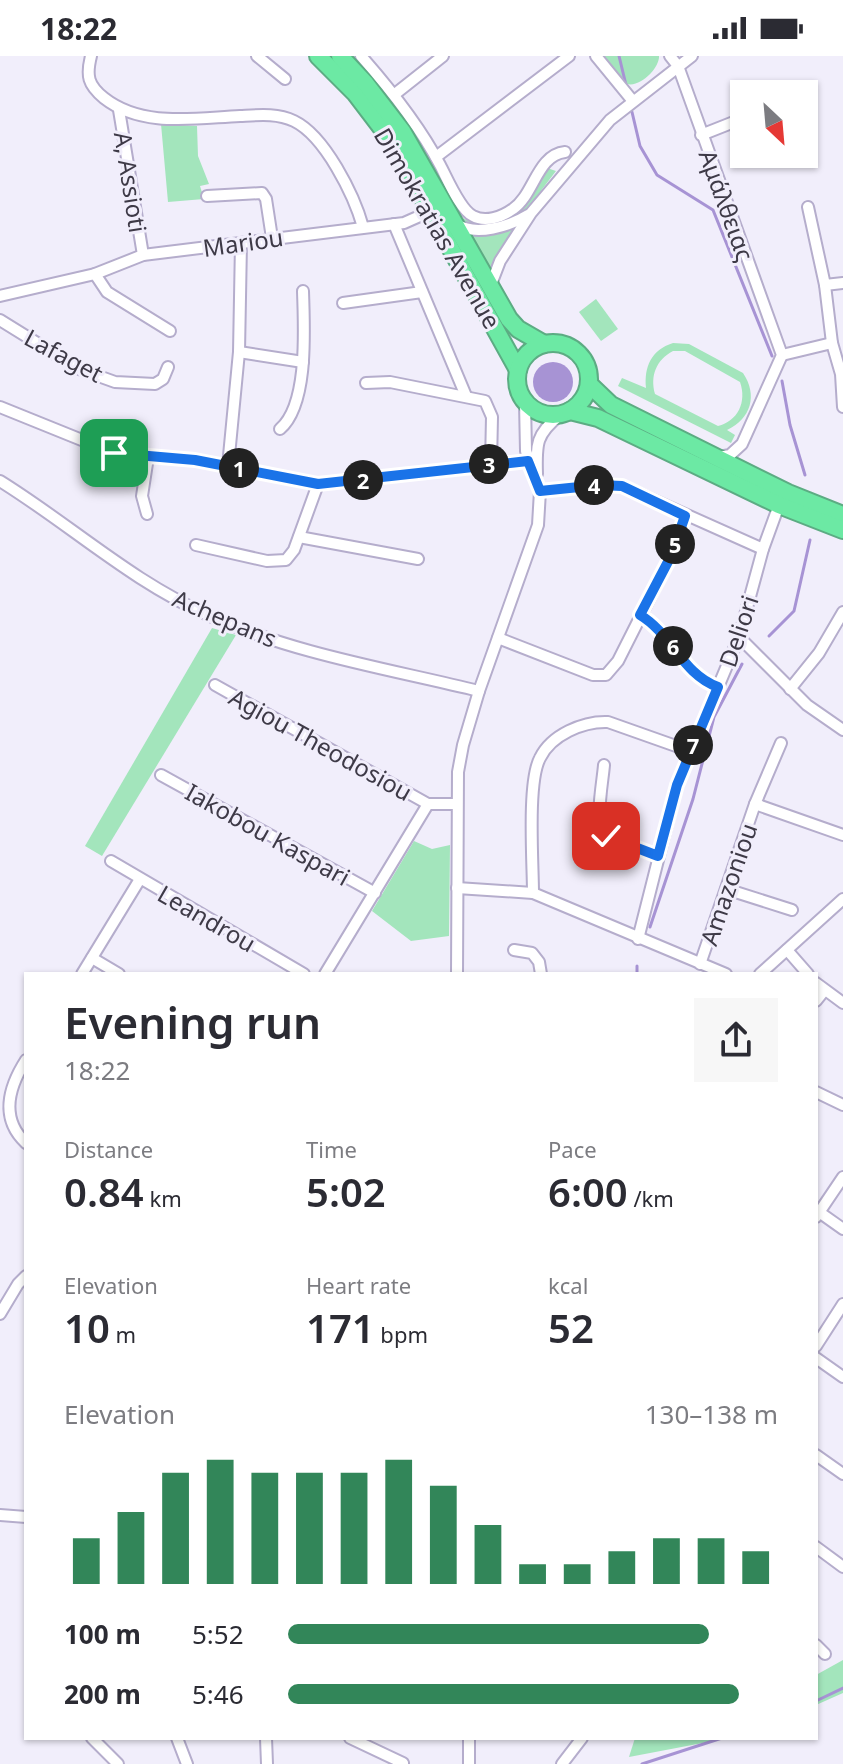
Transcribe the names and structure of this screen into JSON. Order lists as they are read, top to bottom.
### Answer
{
  "streets": {
    "highway": ["Dimokratias Avenue"],
    "street": [
      "A, Assioti",
      "Αμάλθειας",
      "Mariou",
      "Lafaget",
      "Achepans",
      "Deliori",
      "Agiou Theodosiou",
      "Iakobou Kaspari",
      "Amazoniou",
      "Leandrou"
    ]
  },
  "crossings": [
    ["A, Assioti", "Mariou"],
    ["Dimokratias Avenue", "Mariou"]
  ],
  "north": "bottom right",
  "page": {
    "status": "18:22",
    "pins": [
      "3",
      "1",
      "2",
      "4",
      "5",
      "6",
      "7"
    ],
    "heading": ["Evening run", "18:22"],
    "stats": [
      ["Distance", "0.84 km"],
      ["Time", "5:02"],
      ["Pace", "6:00 /km"],
      ["Elevation", "10 m"],
      ["Heart rate", "171 bpm"],
      ["kcal", "52"]
    ],
    "chart": ["Elevation", "130–138 m"],
    "list": [
      {
        "name": "100 m",
        "note": "5:52"
      },
      {
        "name": "200 m",
        "note": "5:46"
      }
    ]
  }
}
